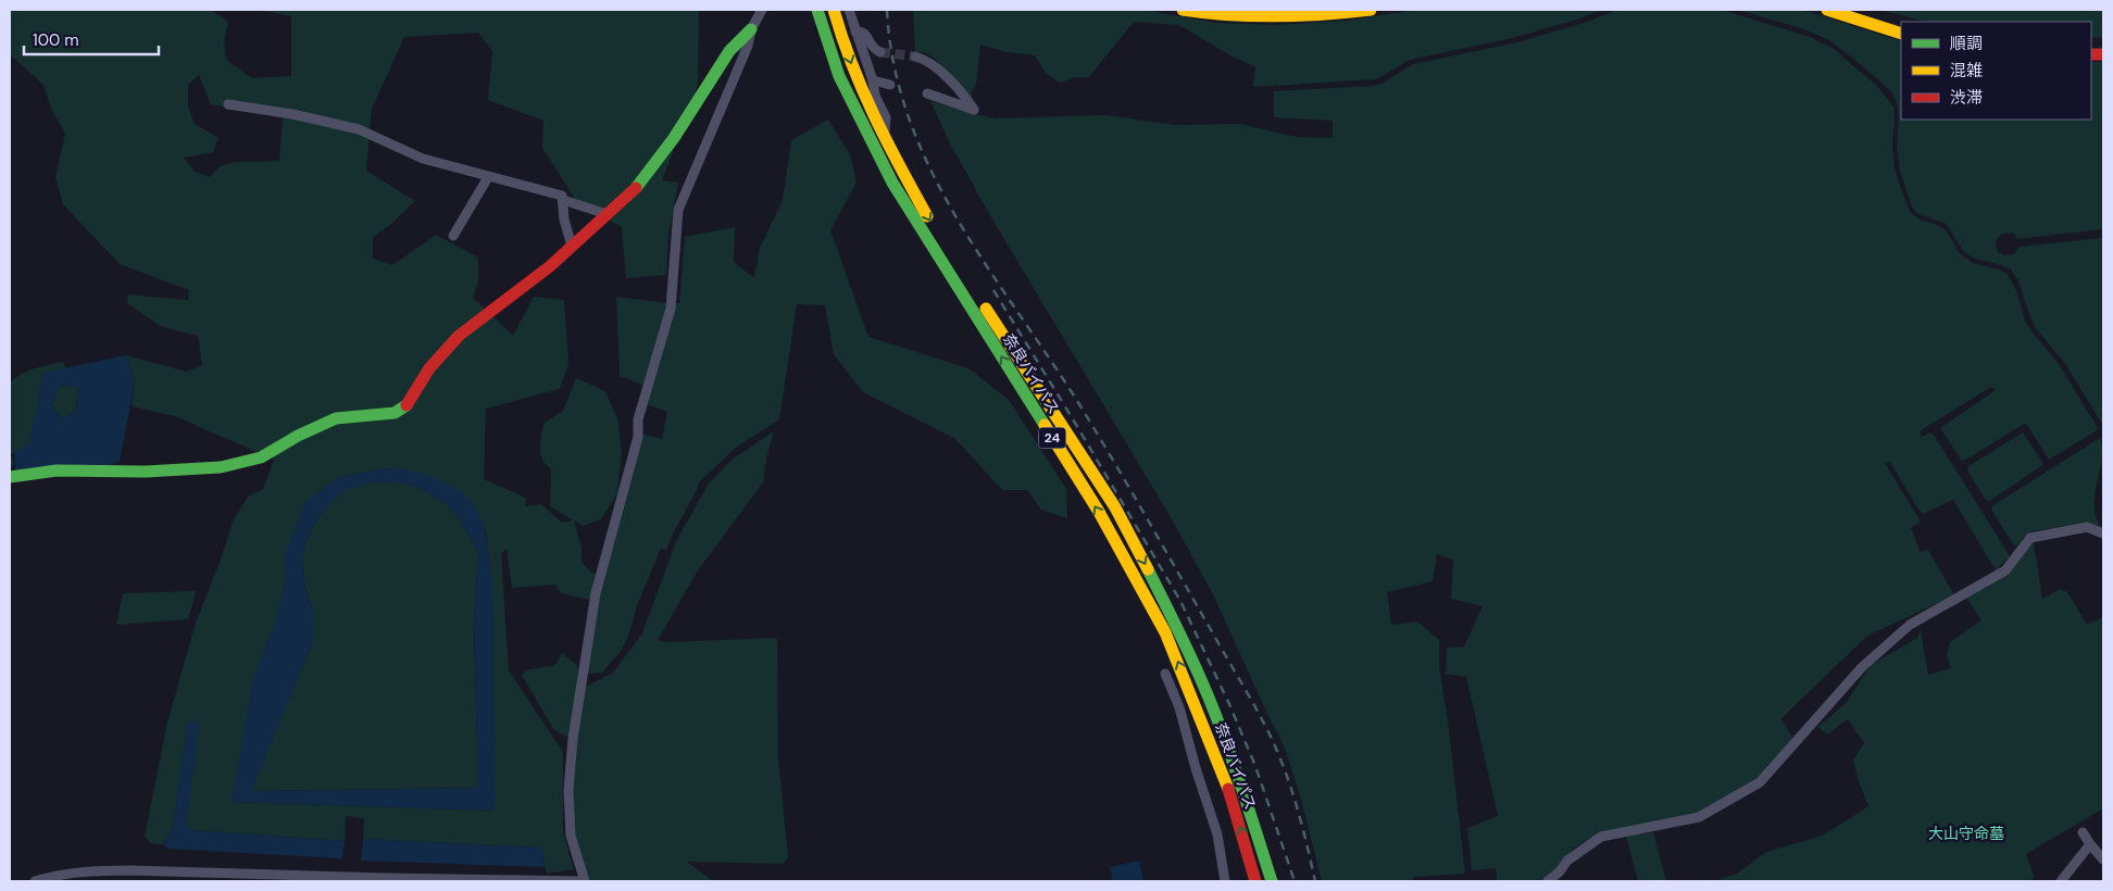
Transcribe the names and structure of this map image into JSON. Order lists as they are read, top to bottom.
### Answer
{
  "streets": {
    "main road": ["奈良バイパス", "24"]
  },
  "parks": ["大山守命墓"],
  "legend": ["順調", "混雑", "渋滞"],
  "scale_bar": "100 m"
}
